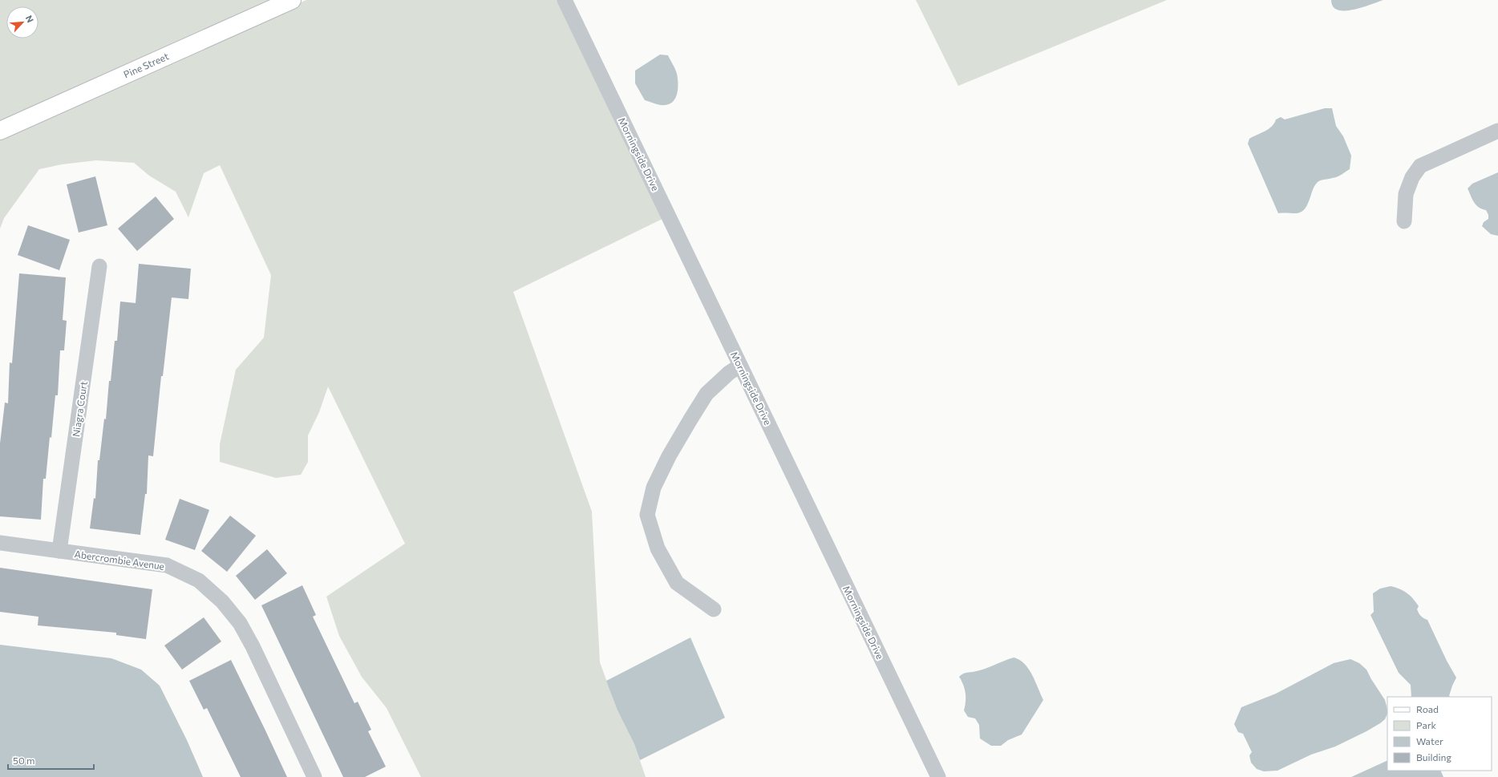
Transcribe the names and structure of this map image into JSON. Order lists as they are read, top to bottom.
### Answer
{
  "streets": {
    "main road": ["Pine Street"],
    "street": ["Morningside Drive", "Niagra Court", "Abercrombie Avenue"]
  },
  "crossings": [
    ["Niagra Court", "Abercrombie Avenue"]
  ],
  "legend": [
    "Road",
    "Park",
    "Water",
    "Building"
  ],
  "scale_bar": "50 m",
  "north": "top right"
}
